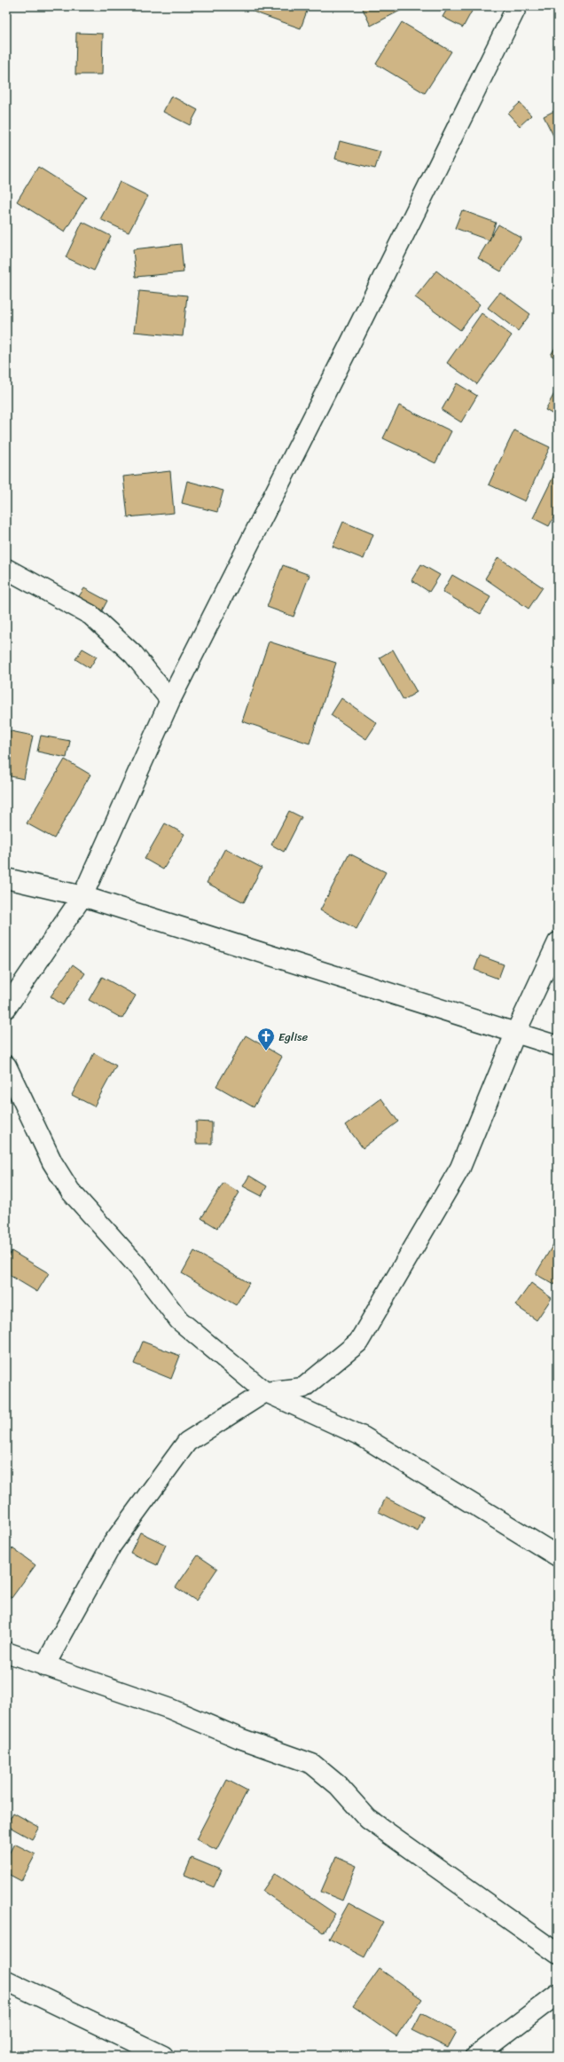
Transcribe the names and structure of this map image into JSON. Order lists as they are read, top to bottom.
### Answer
{
  "places": {
    "church": ["Eglise"]
  }
}
